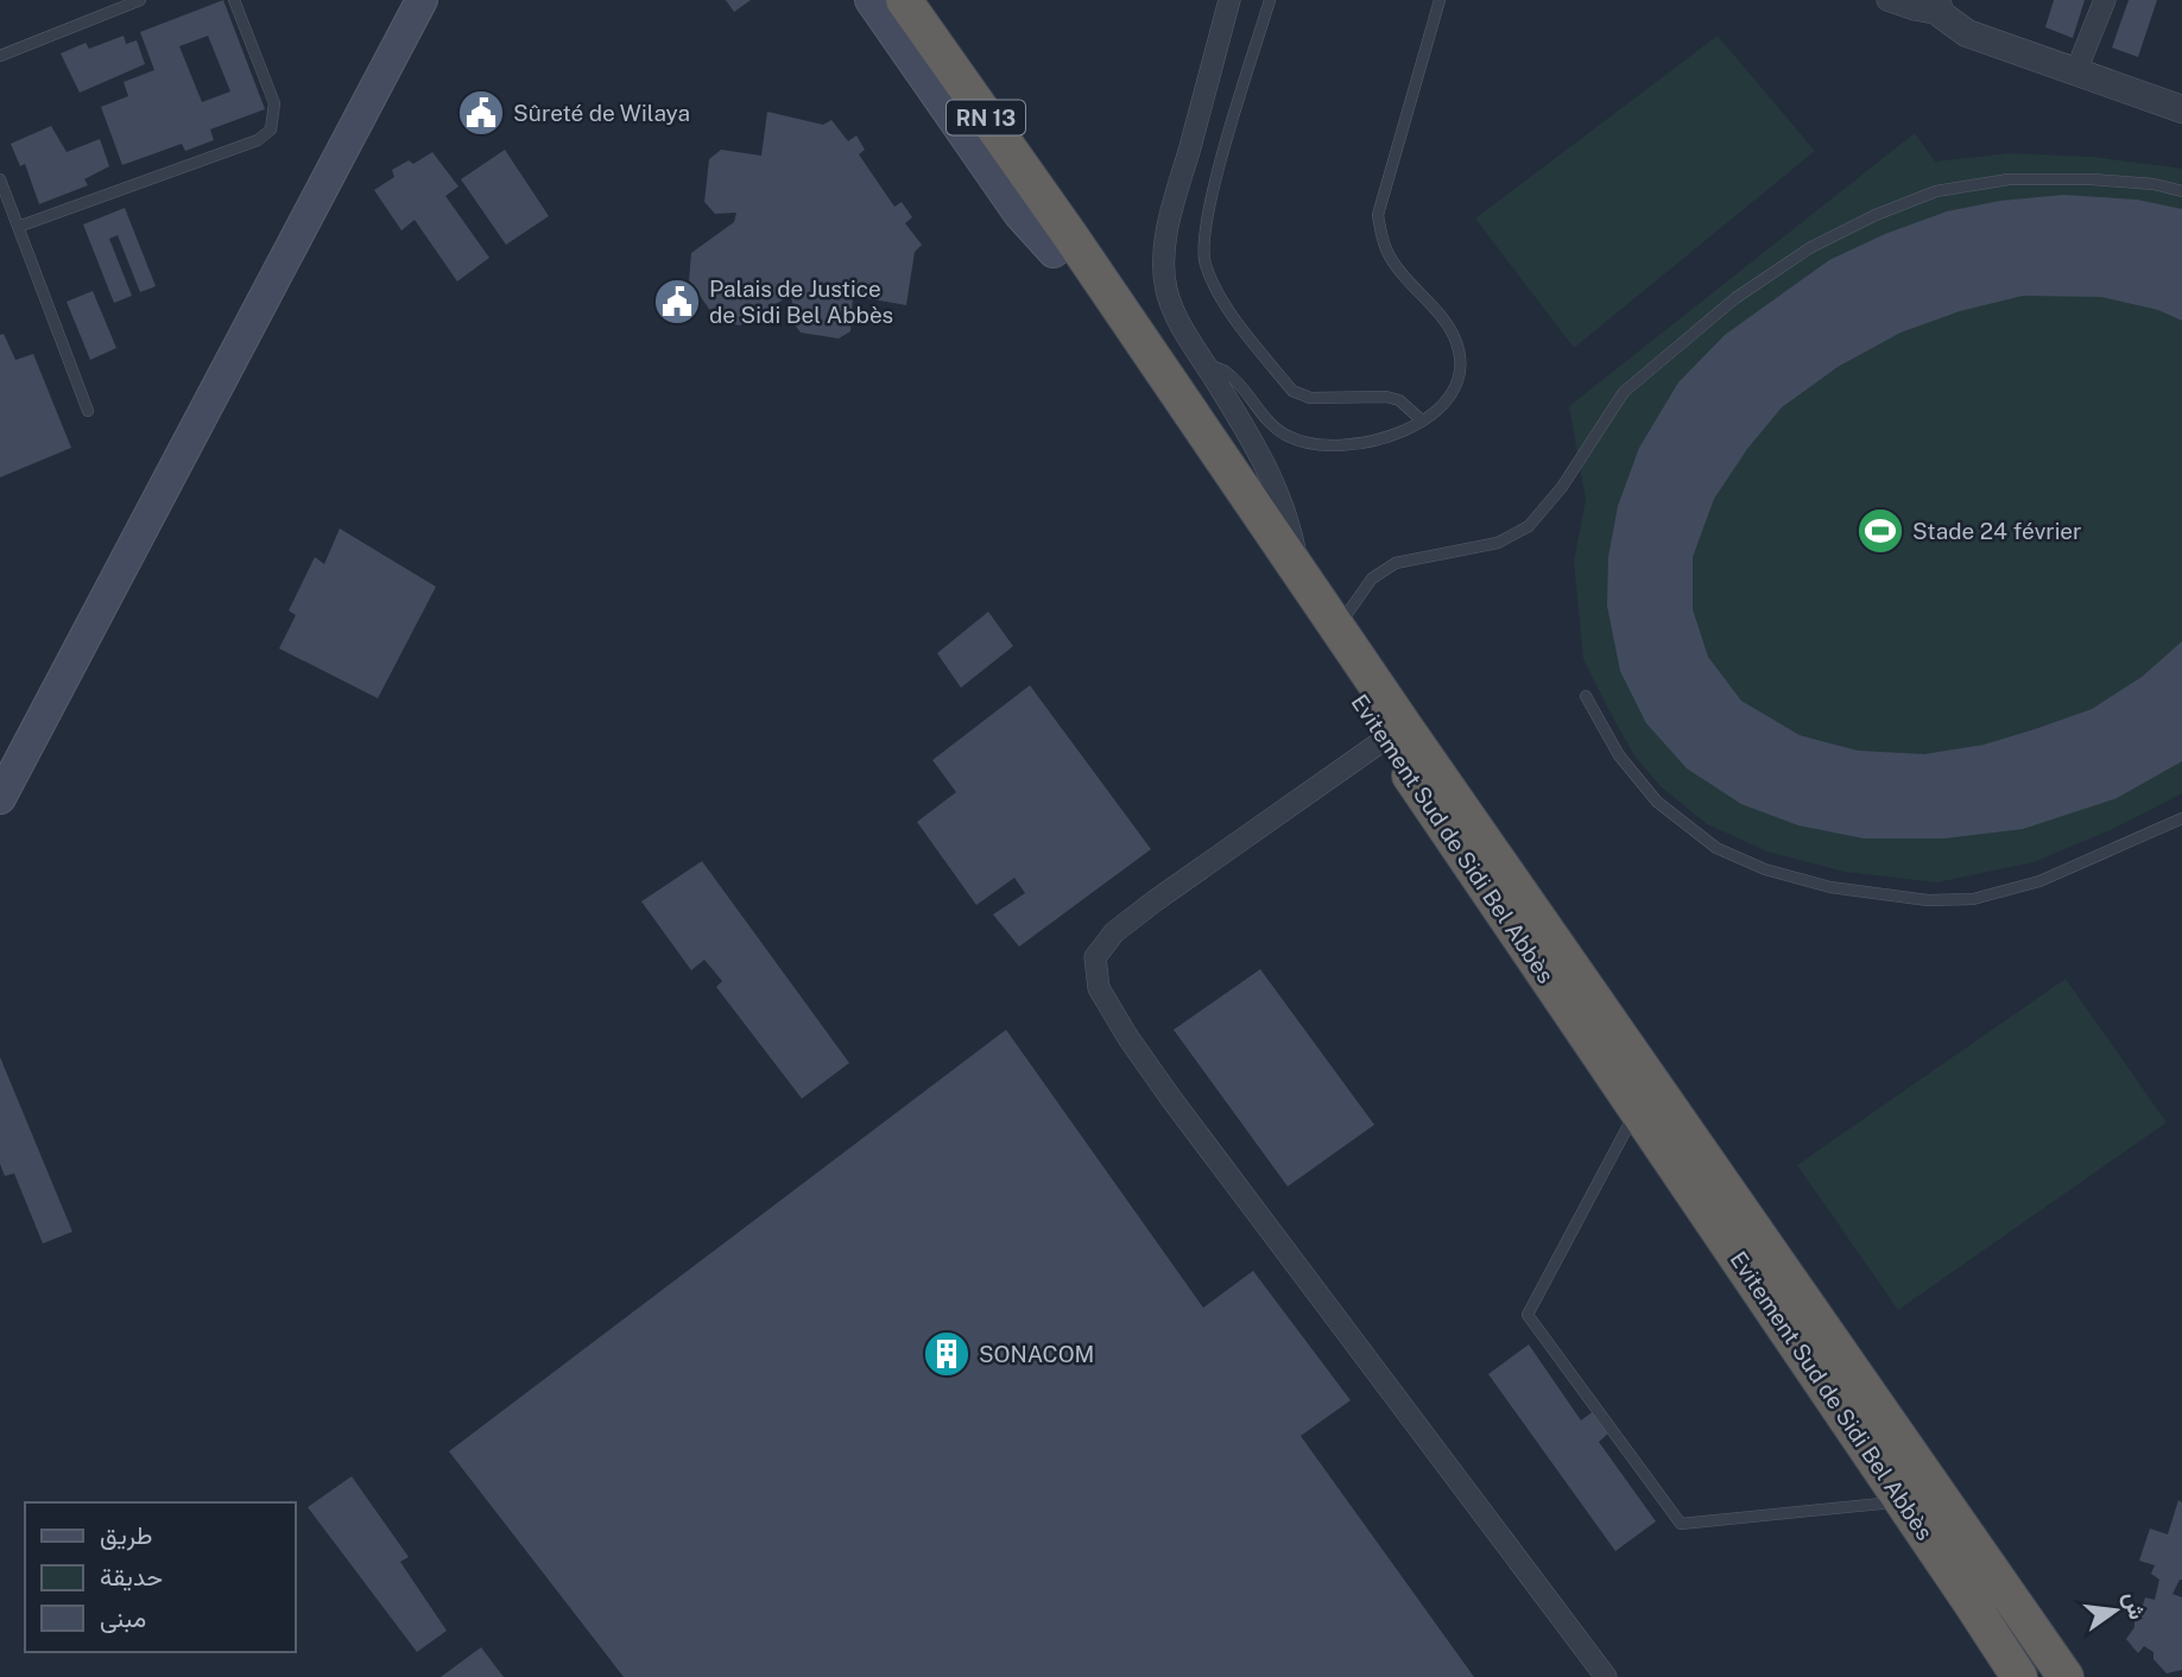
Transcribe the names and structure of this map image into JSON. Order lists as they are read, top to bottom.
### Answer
{
  "streets": {
    "highway": ["RN 13", "Evitement Sud de Sidi Bel Abbès"]
  },
  "crossings": [
    ["RN 13", "Evitement Sud de Sidi Bel Abbès"]
  ],
  "places": {
    "public building": ["Sûreté de Wilaya", "Palais de Justice de Sidi Bel Abbès"],
    "sports": ["Stade 24 février"],
    "building": ["SONACOM"]
  },
  "legend": ["طريق", "حديقة", "مبنى"],
  "north": "right"
}
